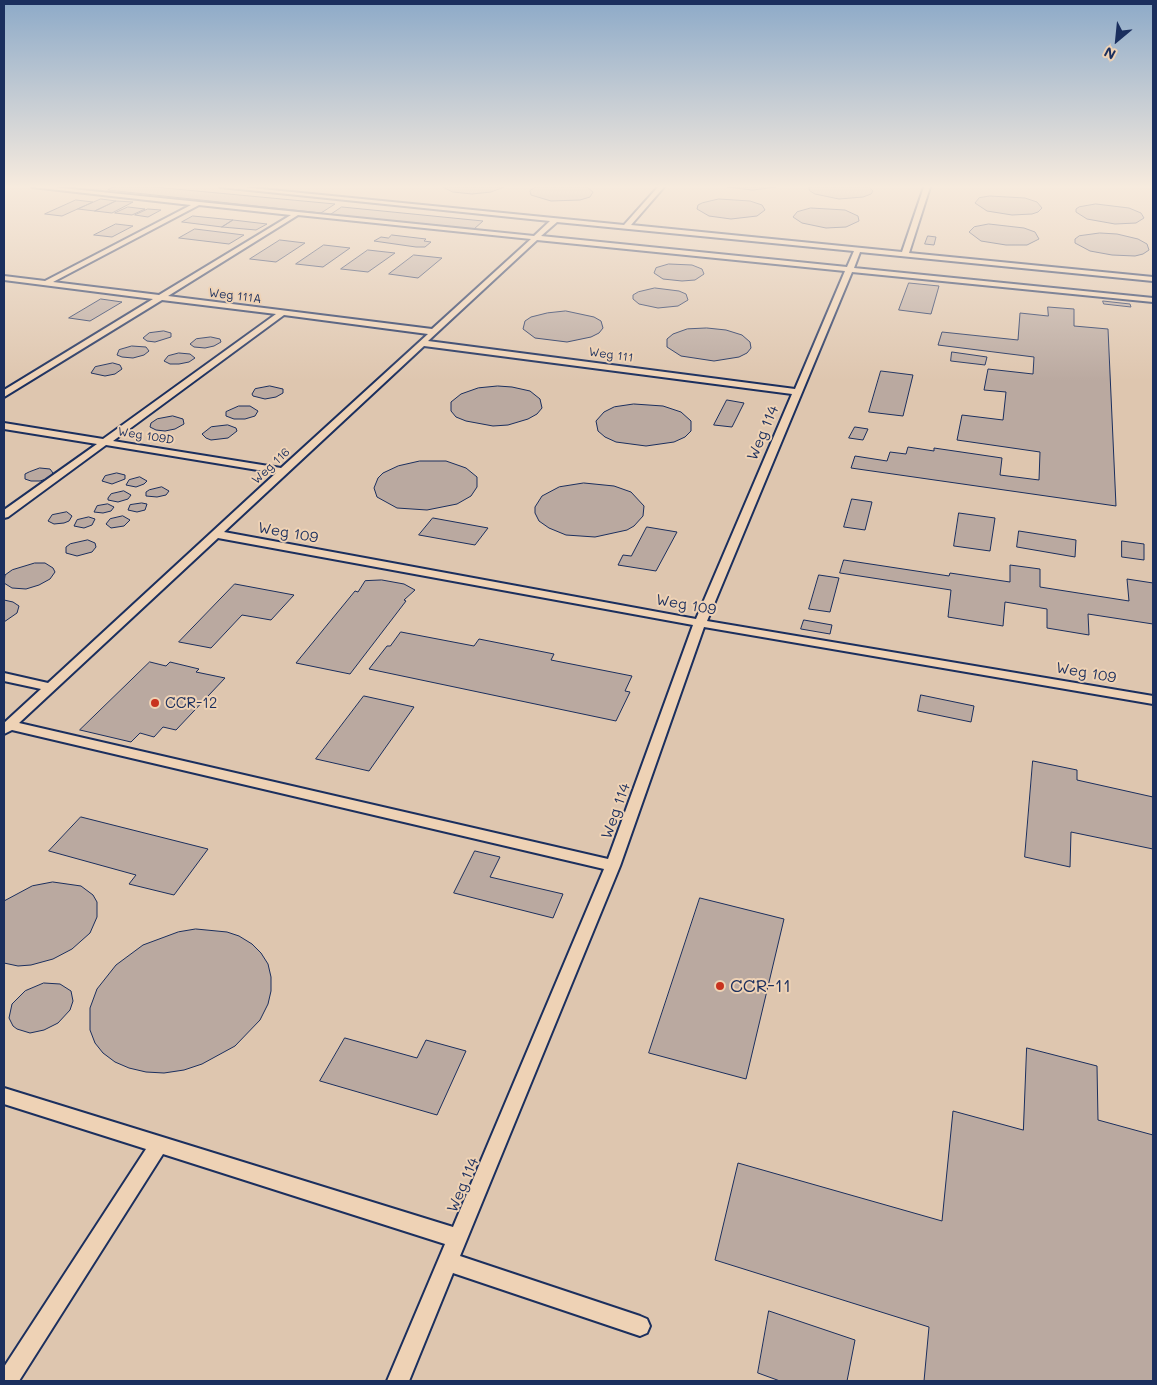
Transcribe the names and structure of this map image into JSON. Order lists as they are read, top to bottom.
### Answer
{
  "streets": {
    "lane": [
      "Weg 111A",
      "Weg 111",
      "Weg 114",
      "Weg 109D",
      "Weg 116",
      "Weg 109"
    ]
  },
  "crossings": [
    ["Weg 111A", "Weg 116"],
    ["Weg 111", "Weg 114"],
    ["Weg 111", "Weg 116"],
    ["Weg 114", "Weg 109"],
    ["Weg 109D", "Weg 116"],
    ["Weg 116", "Weg 109"]
  ],
  "places": ["CCR-12", "CCR-11"],
  "north": "bottom left"
}
